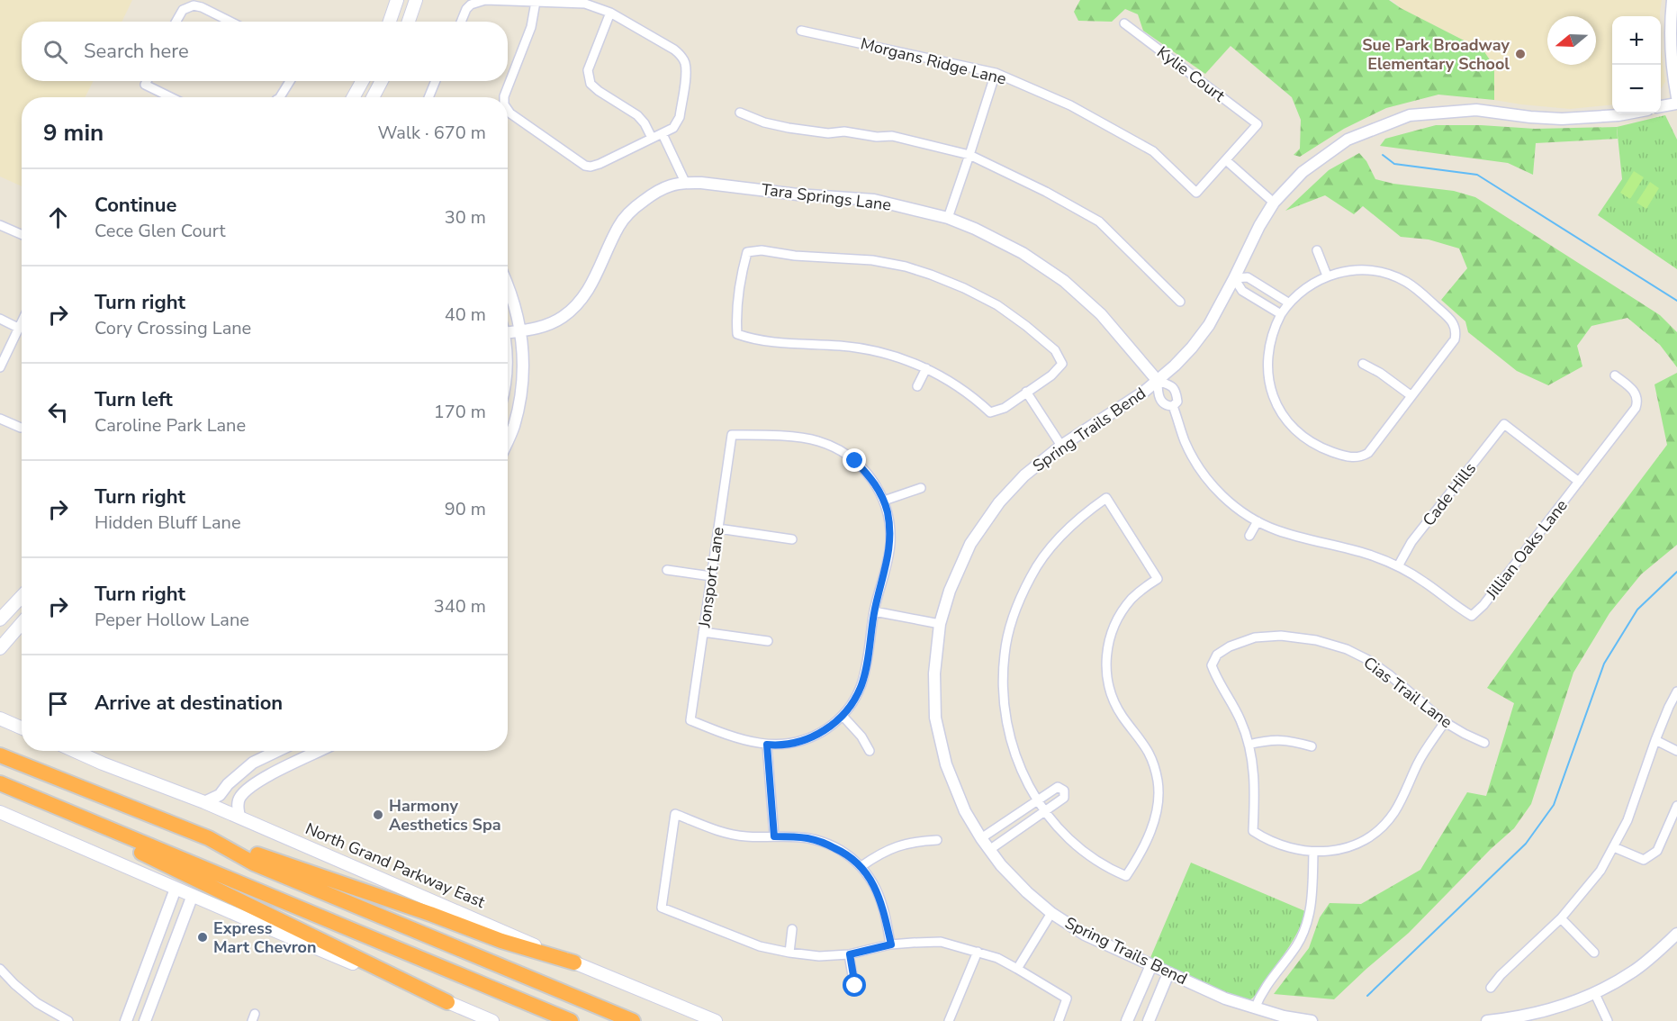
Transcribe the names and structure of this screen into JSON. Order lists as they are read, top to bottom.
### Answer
{
  "streets": {
    "main road": ["North Grand Parkway East"],
    "street": [
      "Morgans Ridge Lane",
      "Kylie Court",
      "Tara Springs Lane",
      "Spring Trails Bend",
      "Cade Hills",
      "Jillian Oaks Lane",
      "Jonsport Lane",
      "Cias Trail Lane"
    ]
  },
  "crossings": [
    ["Morgans Ridge Lane", "Kylie Court"],
    ["Tara Springs Lane", "Spring Trails Bend"],
    ["Cade Hills", "Jillian Oaks Lane"]
  ],
  "places": ["Sue Park Broadway Elementary School", "Harmony Aesthetics Spa", "Express Mart Chevron"],
  "north": "left",
  "page": {
    "map_buttons": ["+", "−"],
    "search": "Search here",
    "heading": ["9 min", "Walk · 670 m"],
    "list": [
      ["Continue", "Cece Glen Court", "30 m"],
      ["Turn right", "Cory Crossing Lane", "40 m"],
      ["Turn left", "Caroline Park Lane", "170 m"],
      ["Turn right", "Hidden Bluff Lane", "90 m"],
      ["Turn right", "Peper Hollow Lane", "340 m"],
      "Arrive at destination"
    ]
  }
}
